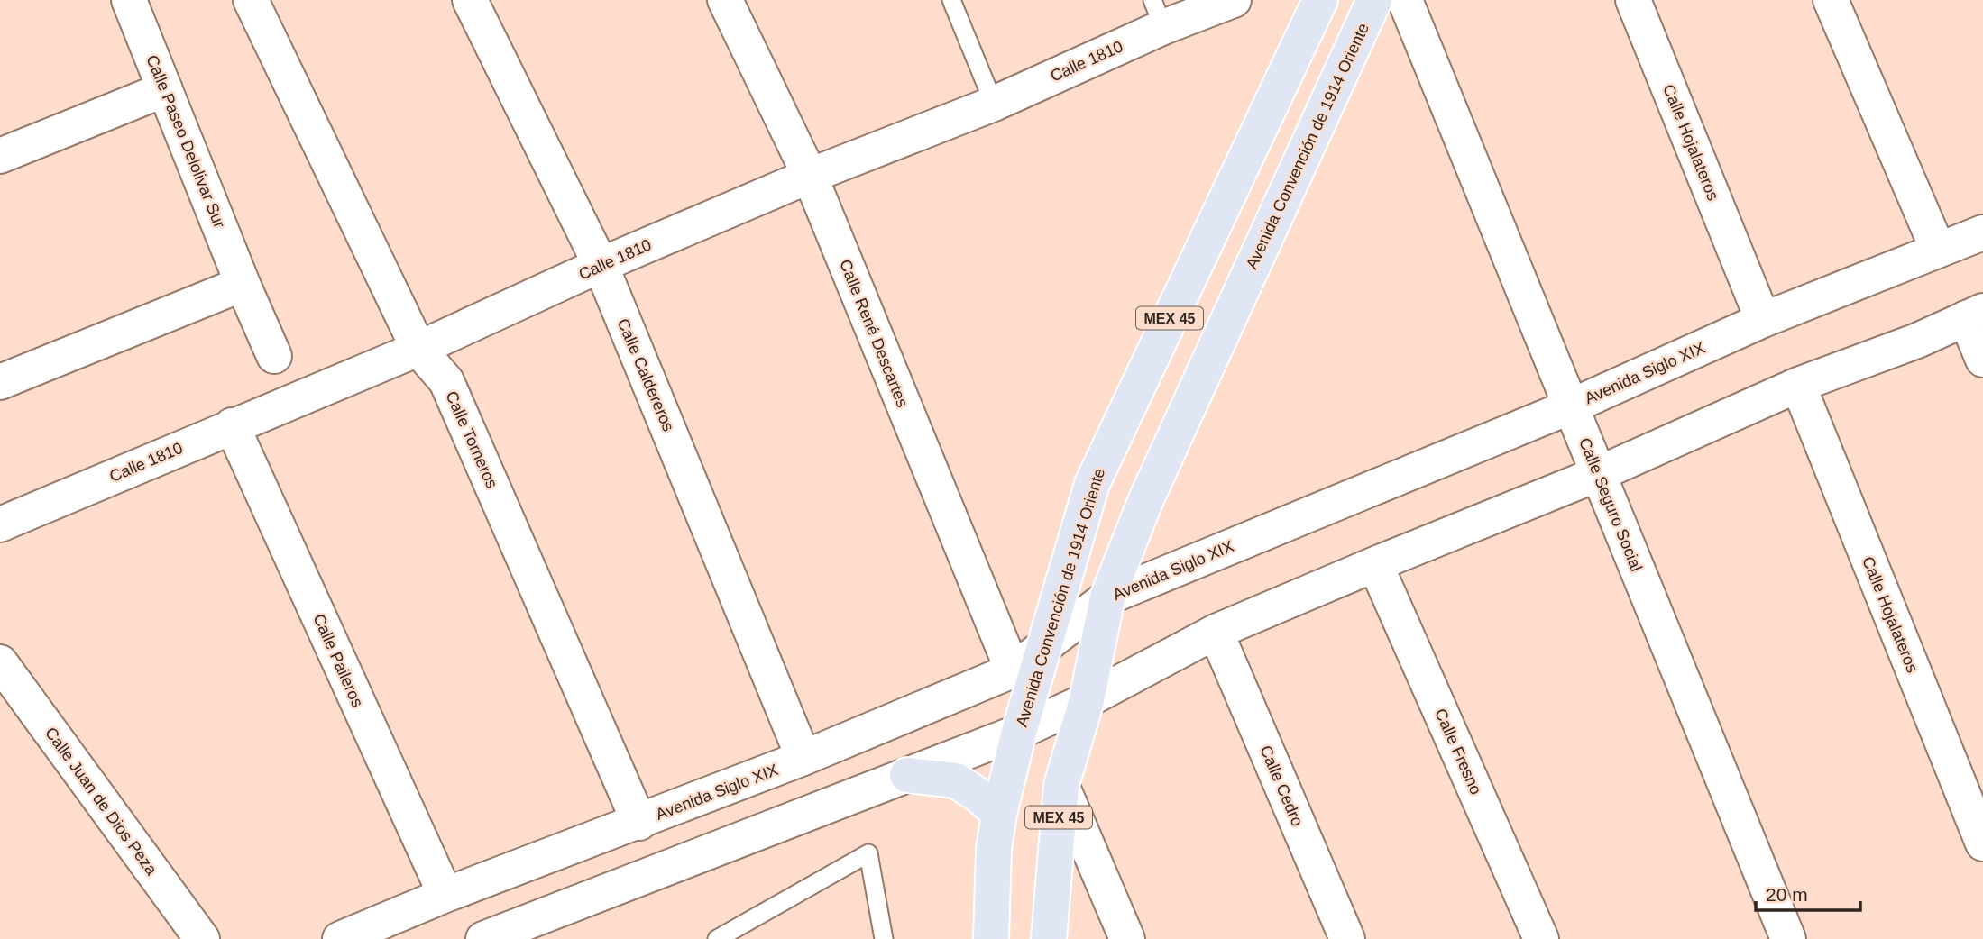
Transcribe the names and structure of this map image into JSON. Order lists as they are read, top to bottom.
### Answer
{
  "streets": {
    "main road": ["Avenida Convención de 1914 Oriente", "MEX 45"],
    "street": [
      "Calle 1810",
      "Calle Paseo Delolivar Sur",
      "Calle Hojalateros",
      "Calle René Descartes",
      "Avenida Siglo XIX",
      "Calle Caldereros",
      "Calle Torneros",
      "Calle Seguro Social",
      "Calle Paileros",
      "Calle Fresno",
      "Calle Cedro",
      "Calle Juan de Dios Peza"
    ]
  },
  "crossings": [
    ["Calle 1810", "Calle René Descartes"],
    ["Calle 1810", "Calle Caldereros"],
    ["Calle 1810", "Calle Torneros"],
    ["Calle 1810", "Calle Paileros"],
    ["Calle Hojalateros", "Avenida Siglo XIX"],
    ["Avenida Convención de 1914 Oriente", "Avenida Siglo XIX"],
    ["Calle René Descartes", "Avenida Siglo XIX"],
    ["Avenida Siglo XIX", "Calle Caldereros"],
    ["Avenida Siglo XIX", "Calle Torneros"],
    ["Avenida Siglo XIX", "Calle Seguro Social"],
    ["Avenida Siglo XIX", "Calle Paileros"]
  ],
  "scale_bar": "20 m"
}
